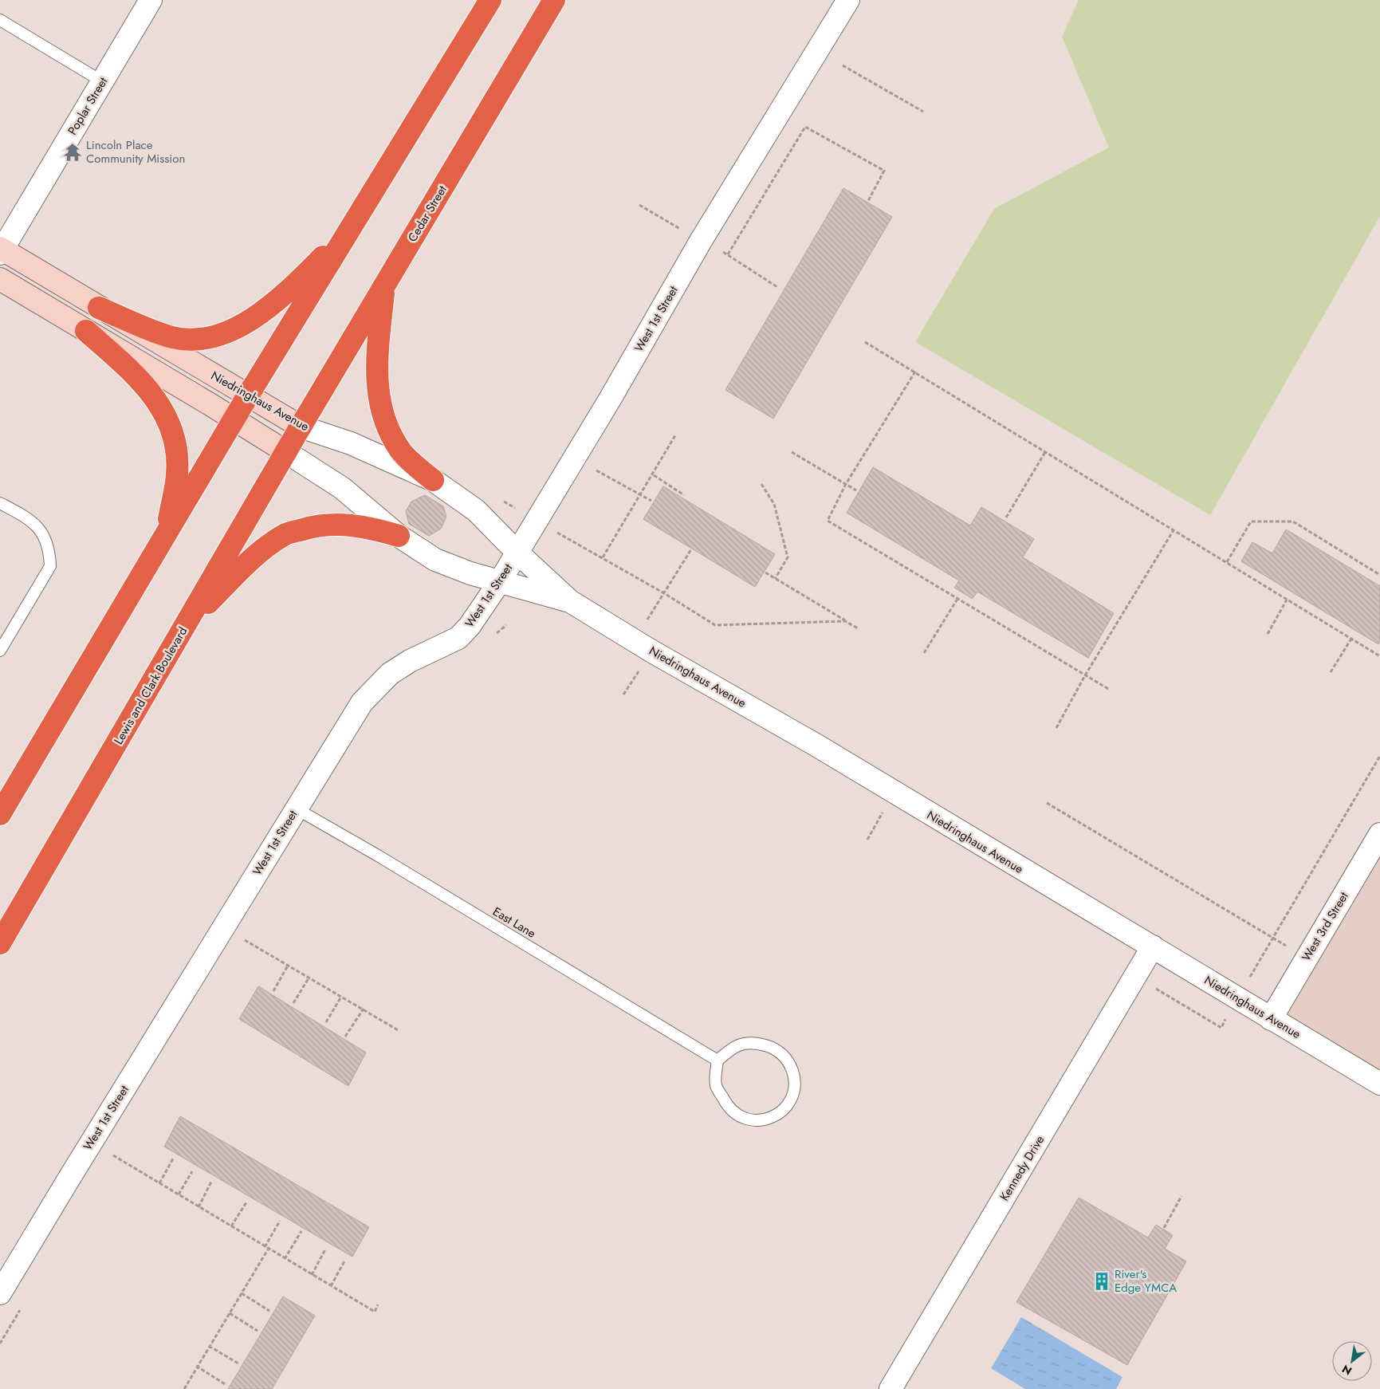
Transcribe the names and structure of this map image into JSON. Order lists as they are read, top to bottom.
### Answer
{
  "streets": {
    "highway": ["Cedar Street", "Lewis and Clark Boulevard"],
    "street": [
      "Poplar Street",
      "West 1st Street",
      "Niedringhaus Avenue",
      "West 3rd Street",
      "Kennedy Drive"
    ],
    "lane": ["East Lane"]
  },
  "crossings": [
    ["Poplar Street", "Niedringhaus Avenue"],
    ["Cedar Street", "Niedringhaus Avenue"],
    ["Cedar Street", "Lewis and Clark Boulevard"],
    ["West 1st Street", "Niedringhaus Avenue"],
    ["West 1st Street", "East Lane"],
    ["Niedringhaus Avenue", "Lewis and Clark Boulevard"],
    ["Niedringhaus Avenue", "West 3rd Street"],
    ["Niedringhaus Avenue", "Kennedy Drive"]
  ],
  "places": {
    "temple": ["Lincoln Place Community Mission"],
    "building": ["River's Edge YMCA"]
  },
  "north": "bottom left"
}
